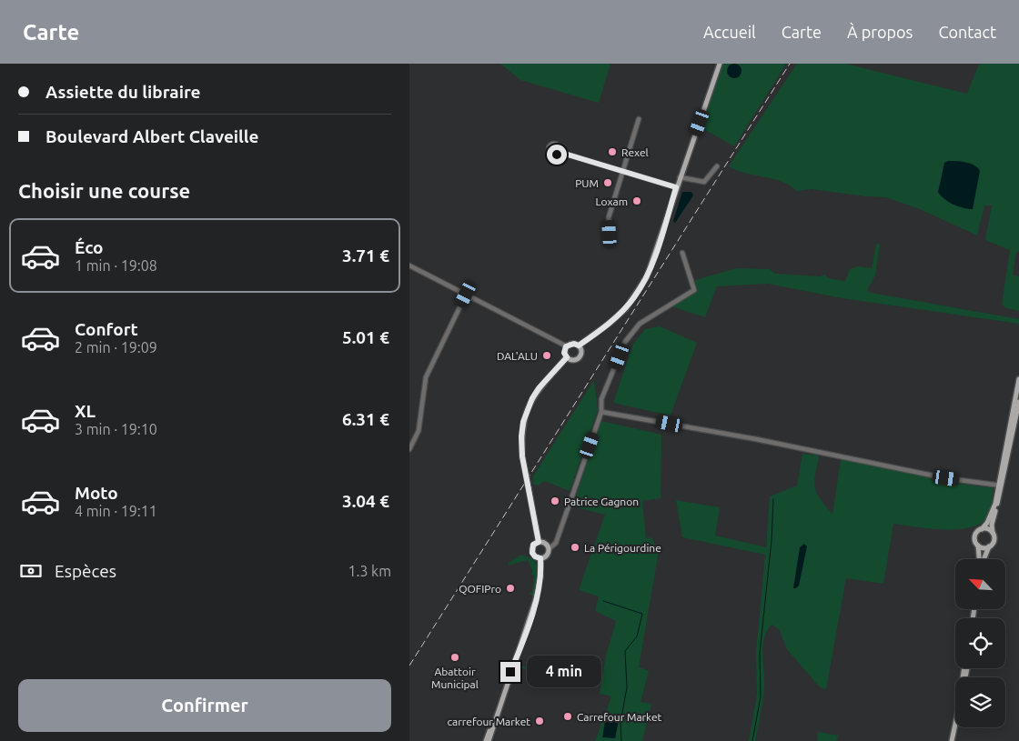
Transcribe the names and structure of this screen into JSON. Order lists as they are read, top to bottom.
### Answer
{
  "places": [
    "Rexel",
    "PUM",
    "Loxam",
    "DAL'ALU",
    "Patrice Gagnon",
    "La Périgourdine",
    "QOFIPro",
    "Abattoir Municipal",
    "Carrefour Market",
    "carrefour Market"
  ],
  "north": "top left",
  "page": {
    "header": "Carte",
    "nav": [
      "Accueil",
      "Carte",
      "À propos",
      "Contact"
    ],
    "banner": ["Assiette du libraire", "Boulevard Albert Claveille"],
    "heading": "Choisir une course",
    "list": [
      {
        "name": "Éco",
        "note": "1 min · 19:08",
        "value": "3.71 €"
      },
      {
        "name": "Confort",
        "note": "2 min · 19:09",
        "value": "5.01 €"
      },
      {
        "name": "XL",
        "note": "3 min · 19:10",
        "value": "6.31 €"
      },
      {
        "name": "Moto",
        "note": "4 min · 19:11",
        "value": "3.04 €"
      }
    ],
    "pay": ["Espèces", "1.3 km"],
    "bubble": "4 min",
    "buttons": "Confirmer"
  }
}
